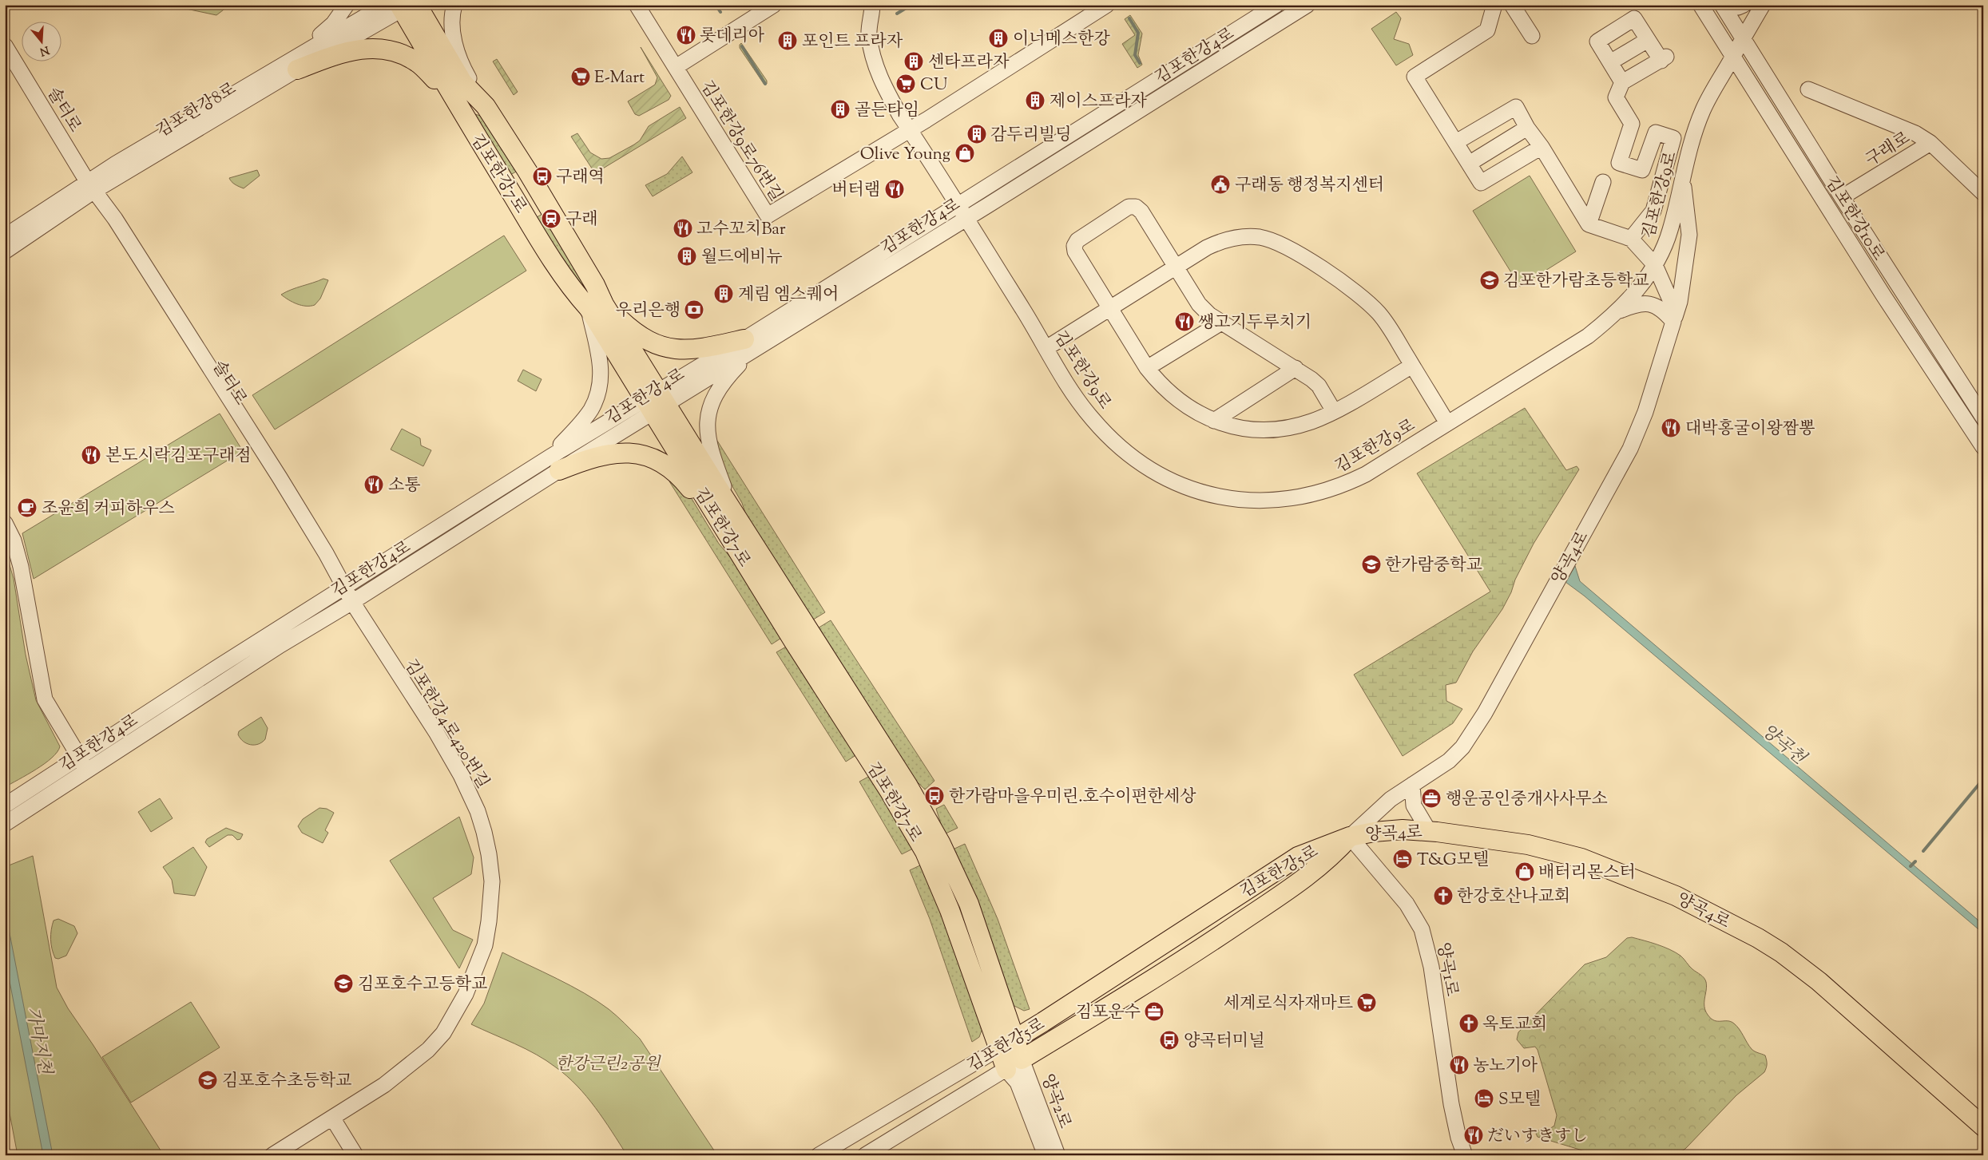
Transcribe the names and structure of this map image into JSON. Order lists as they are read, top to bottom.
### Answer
{
  "streets": {
    "main road": ["김포한강7로", "양곡4로", "김포한강5로"],
    "street": [
      "김포한강4로",
      "솔터로",
      "김포한강8로",
      "김포한강9로76번길",
      "구래로",
      "김포한강9로",
      "김포한강10로",
      "김포한강4로420번길",
      "양곡1로",
      "양곡2로"
    ]
  },
  "crossings": [
    ["김포한강4로", "솔터로"],
    ["김포한강4로", "김포한강7로"],
    ["김포한강4로", "김포한강9로"],
    ["김포한강4로", "김포한강4로420번길"],
    ["솔터로", "김포한강8로"],
    ["솔터로", "김포한강4로420번길"],
    ["김포한강8로", "김포한강7로"],
    ["김포한강9로76번길", "김포한강9로"],
    ["구래로", "김포한강10로"],
    ["김포한강7로", "김포한강5로"],
    ["김포한강7로", "양곡2로"],
    ["김포한강9로", "김포한강10로"],
    ["김포한강9로", "양곡4로"],
    ["양곡4로", "김포한강5로"],
    ["양곡4로", "양곡1로"],
    ["김포한강5로", "양곡1로"],
    ["김포한강5로", "양곡2로"]
  ],
  "water": ["양곡천", "가마지천"],
  "parks": ["한강근린2공원"],
  "places": {
    "restaurant": [
      "롯데리아",
      "버터램",
      "고수꼬치Bar",
      "쌩고기두루치기",
      "대박홍굴이왕짬뽕",
      "본도시락김포구래점",
      "소통",
      "농노기아",
      "だいすきすし"
    ],
    "building": [
      "이너메스한강",
      "포인트 프라자",
      "센타프라자",
      "제이스프라자",
      "골든타임",
      "감두리빌딩",
      "월드에비뉴",
      "계림 엠스퀘어"
    ],
    "supermarket": ["E-Mart", "CU", "세계로식자재마트"],
    "shop": ["Olive Young", "배터리몬스터"],
    "bus stop": ["구래역", "한가람마을우미린.호수이편한세상", "양곡터미널"],
    "public building": ["구래동 행정복지센터"],
    "station": ["구래"],
    "school or university": [
      "김포한가람초등학교",
      "한가람중학교",
      "김포호수고등학교",
      "김포호수초등학교"
    ],
    "bank": ["우리은행"],
    "cafe": ["조윤희 커피하우스"],
    "office": ["행운공인중개사사무소", "김포운수"],
    "hotel": ["T&G모텔", "S모텔"],
    "church": ["한강호산나교회", "옥토교회"]
  },
  "north": "bottom"
}
